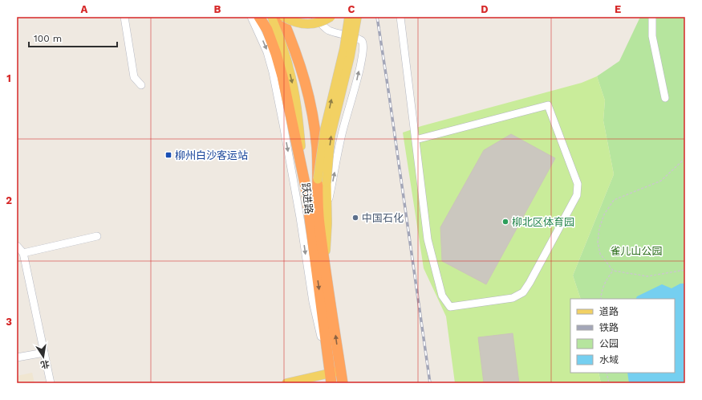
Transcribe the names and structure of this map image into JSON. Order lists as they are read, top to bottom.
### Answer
{
  "streets": {
    "highway": ["跃进路"]
  },
  "parks": ["雀儿山公园"],
  "places": {
    "transit": ["柳州白沙客运站"],
    "other": ["中国石化", "柳北区体育园"]
  },
  "legend": [
    "道路",
    "铁路",
    "公园",
    "水域"
  ],
  "scale_bar": "100 m",
  "north": "bottom",
  "grid": {
    "columns": [
      "A",
      "B",
      "C",
      "D",
      "E"
    ],
    "rows": ["1", "2", "3"]
  }
}
